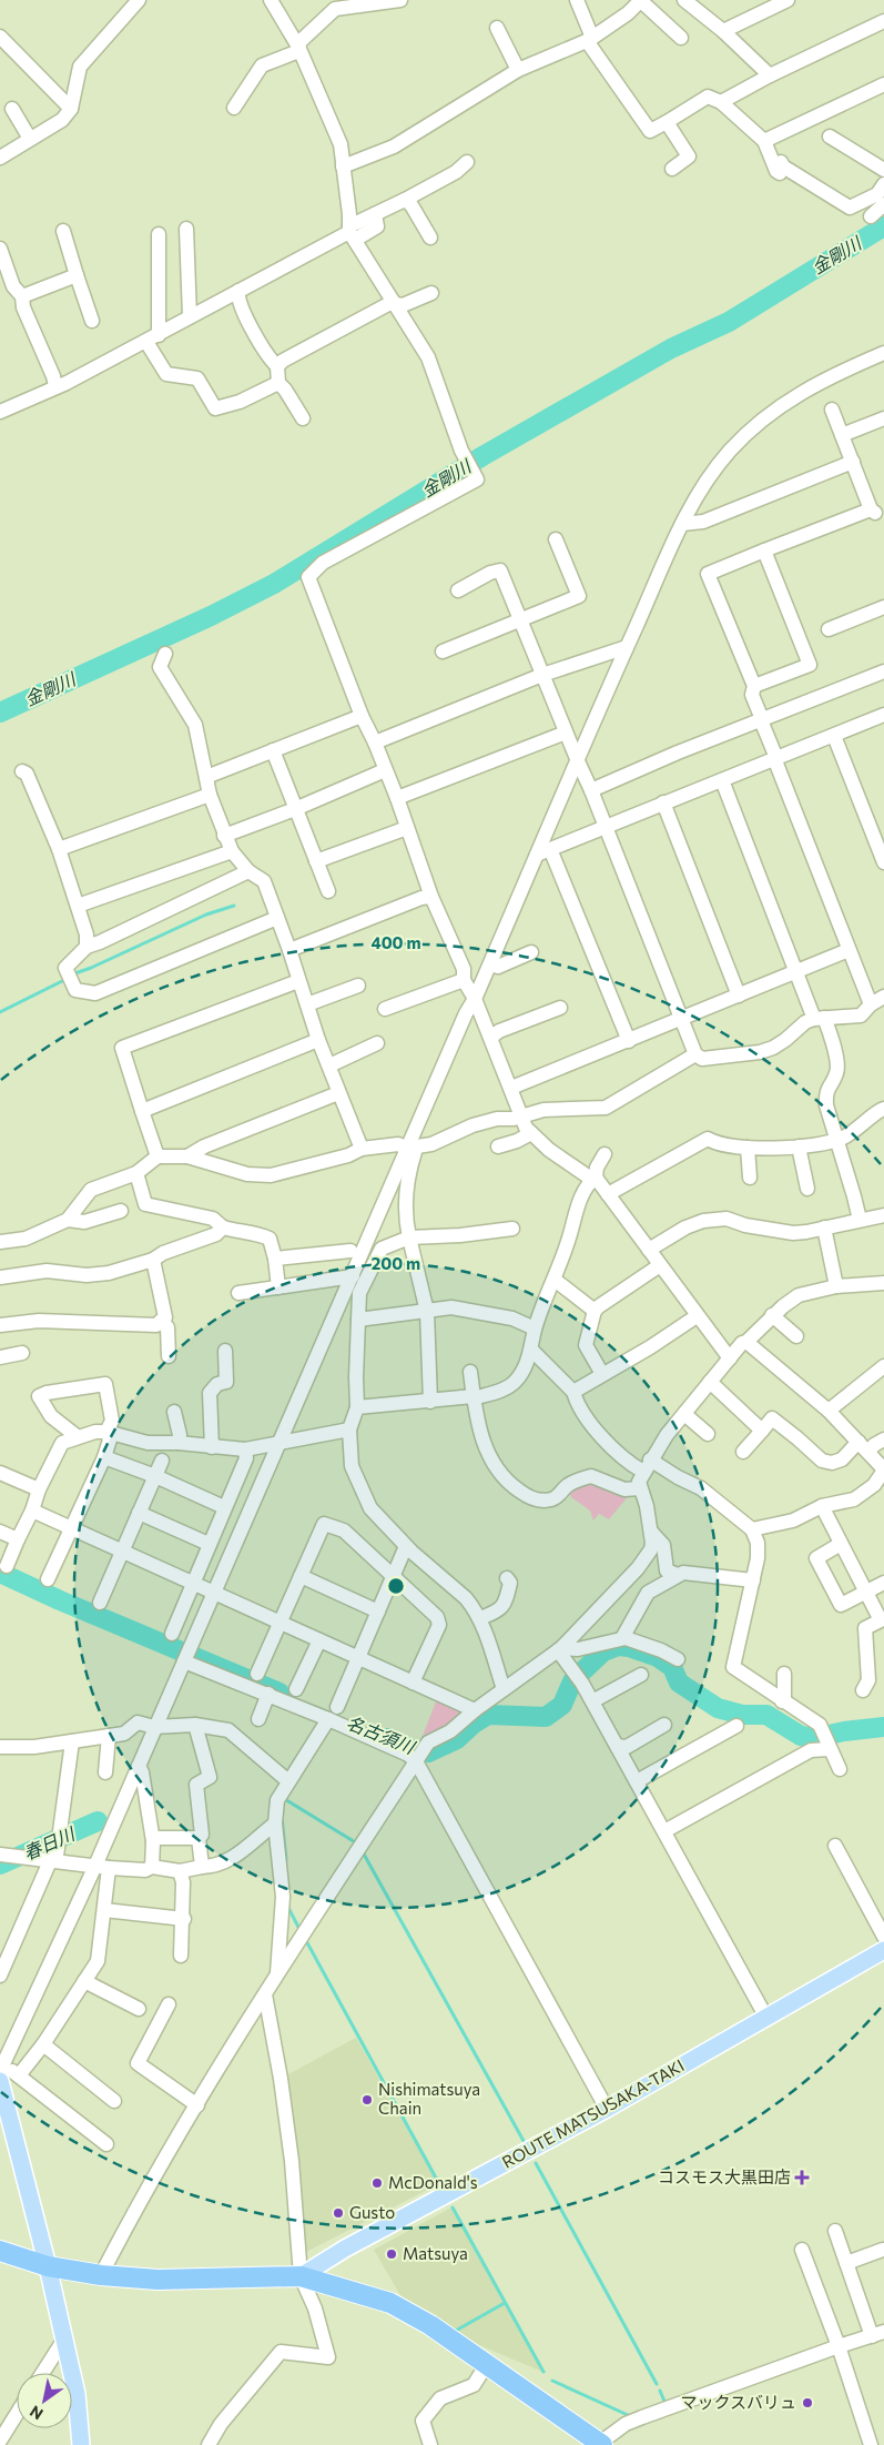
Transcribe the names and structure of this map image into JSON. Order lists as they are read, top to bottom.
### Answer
{
  "streets": {
    "main road": ["ROUTE MATSUSAKA-TAKI"]
  },
  "water": ["金剛川", "名古須川", "春日川"],
  "places": {
    "other": [
      "Nishimatsuya Chain",
      "McDonald's",
      "Gusto",
      "Matsuya",
      "マックスバリュ"
    ],
    "health": ["コスモス大黒田店"]
  },
  "north": "bottom left",
  "rings": ["400 m", "200 m"]
}
